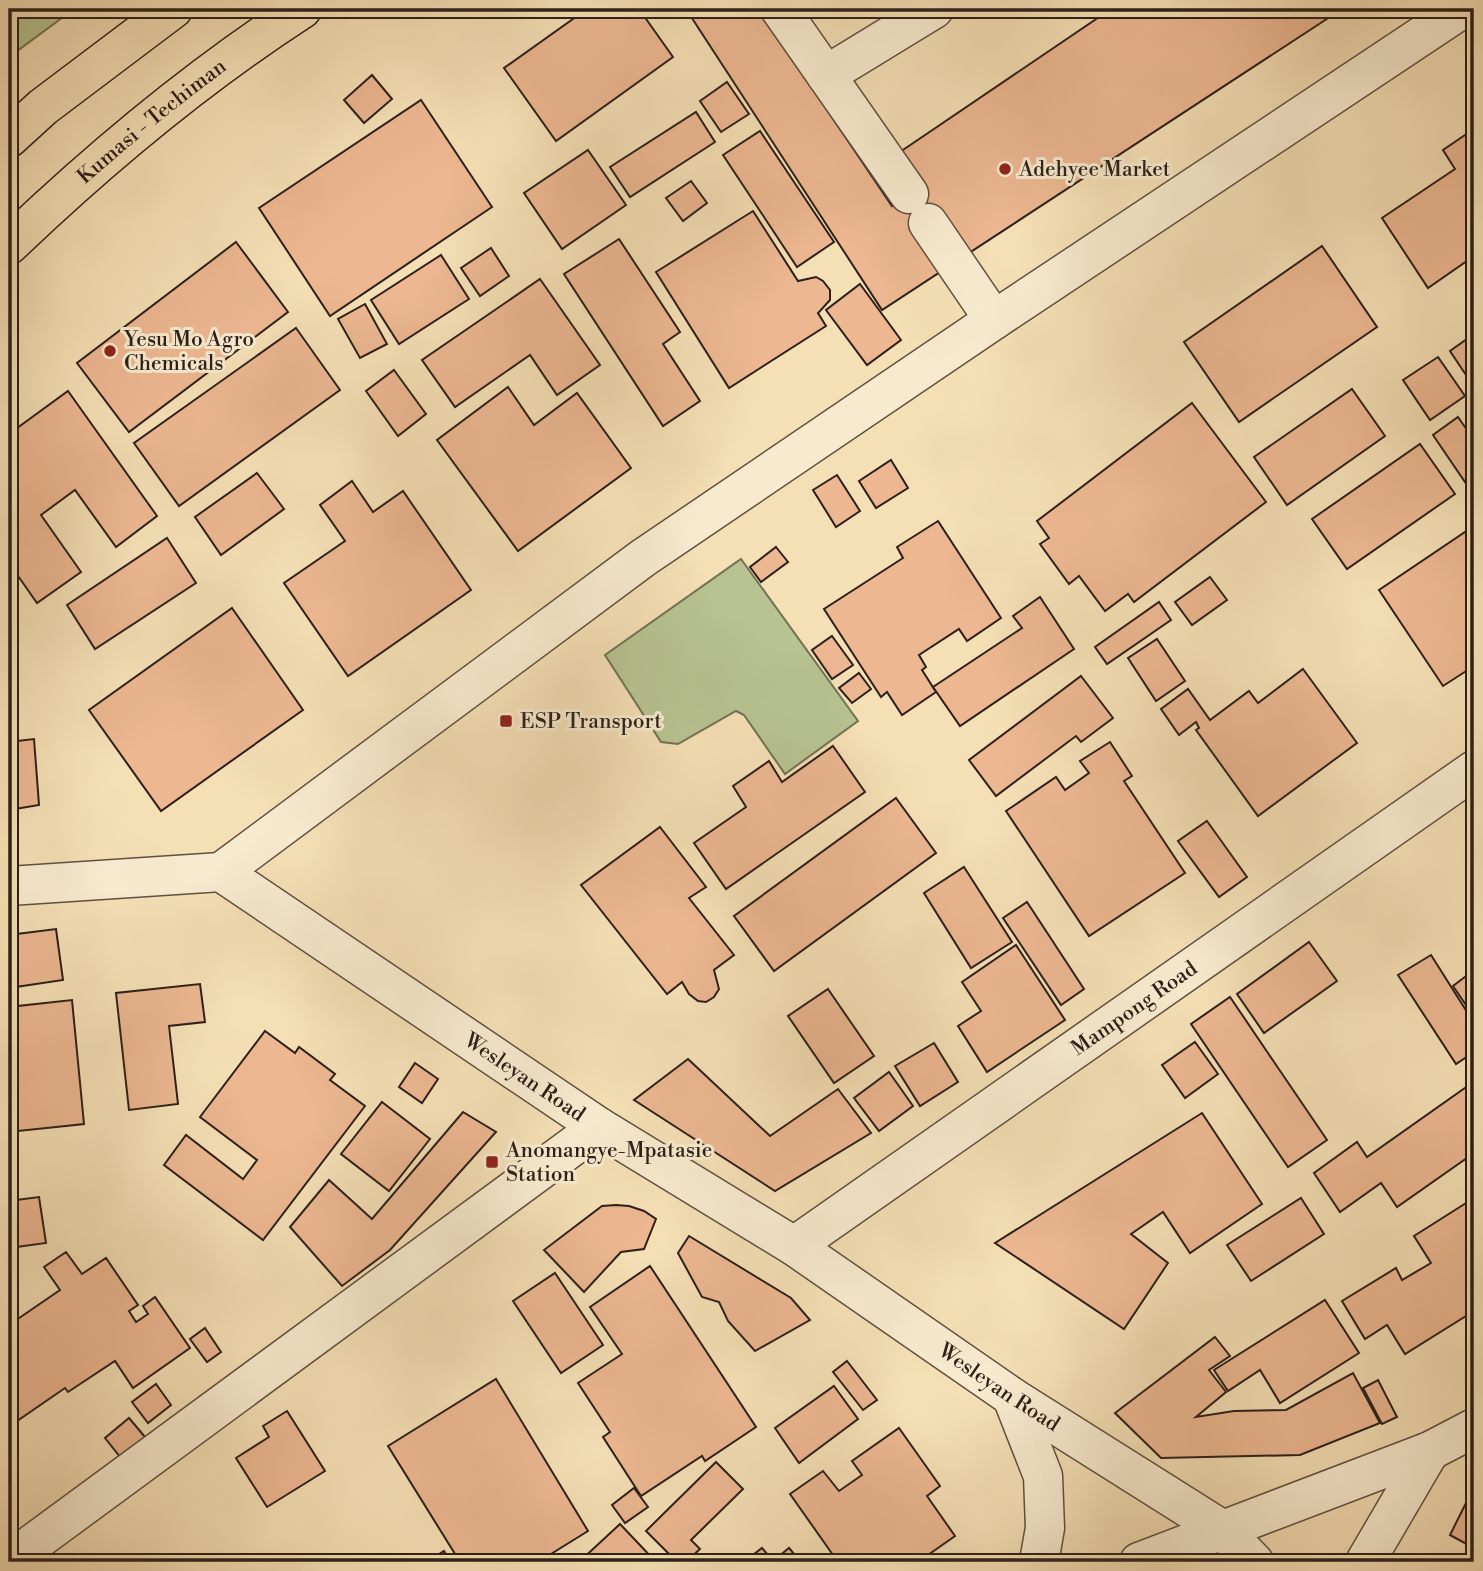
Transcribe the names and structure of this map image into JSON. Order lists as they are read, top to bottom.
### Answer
{
  "streets": {
    "main road": ["Kumasi - Techiman"],
    "street": ["Mampong Road", "Wesleyan Road"]
  },
  "crossings": [
    ["Mampong Road", "Wesleyan Road"]
  ],
  "places": {
    "other": ["Adehyee Market", "Yesu Mo Agro Chemicals"],
    "transit": ["ESP Transport", "Anomangye-Mpatasie Station"]
  }
}
